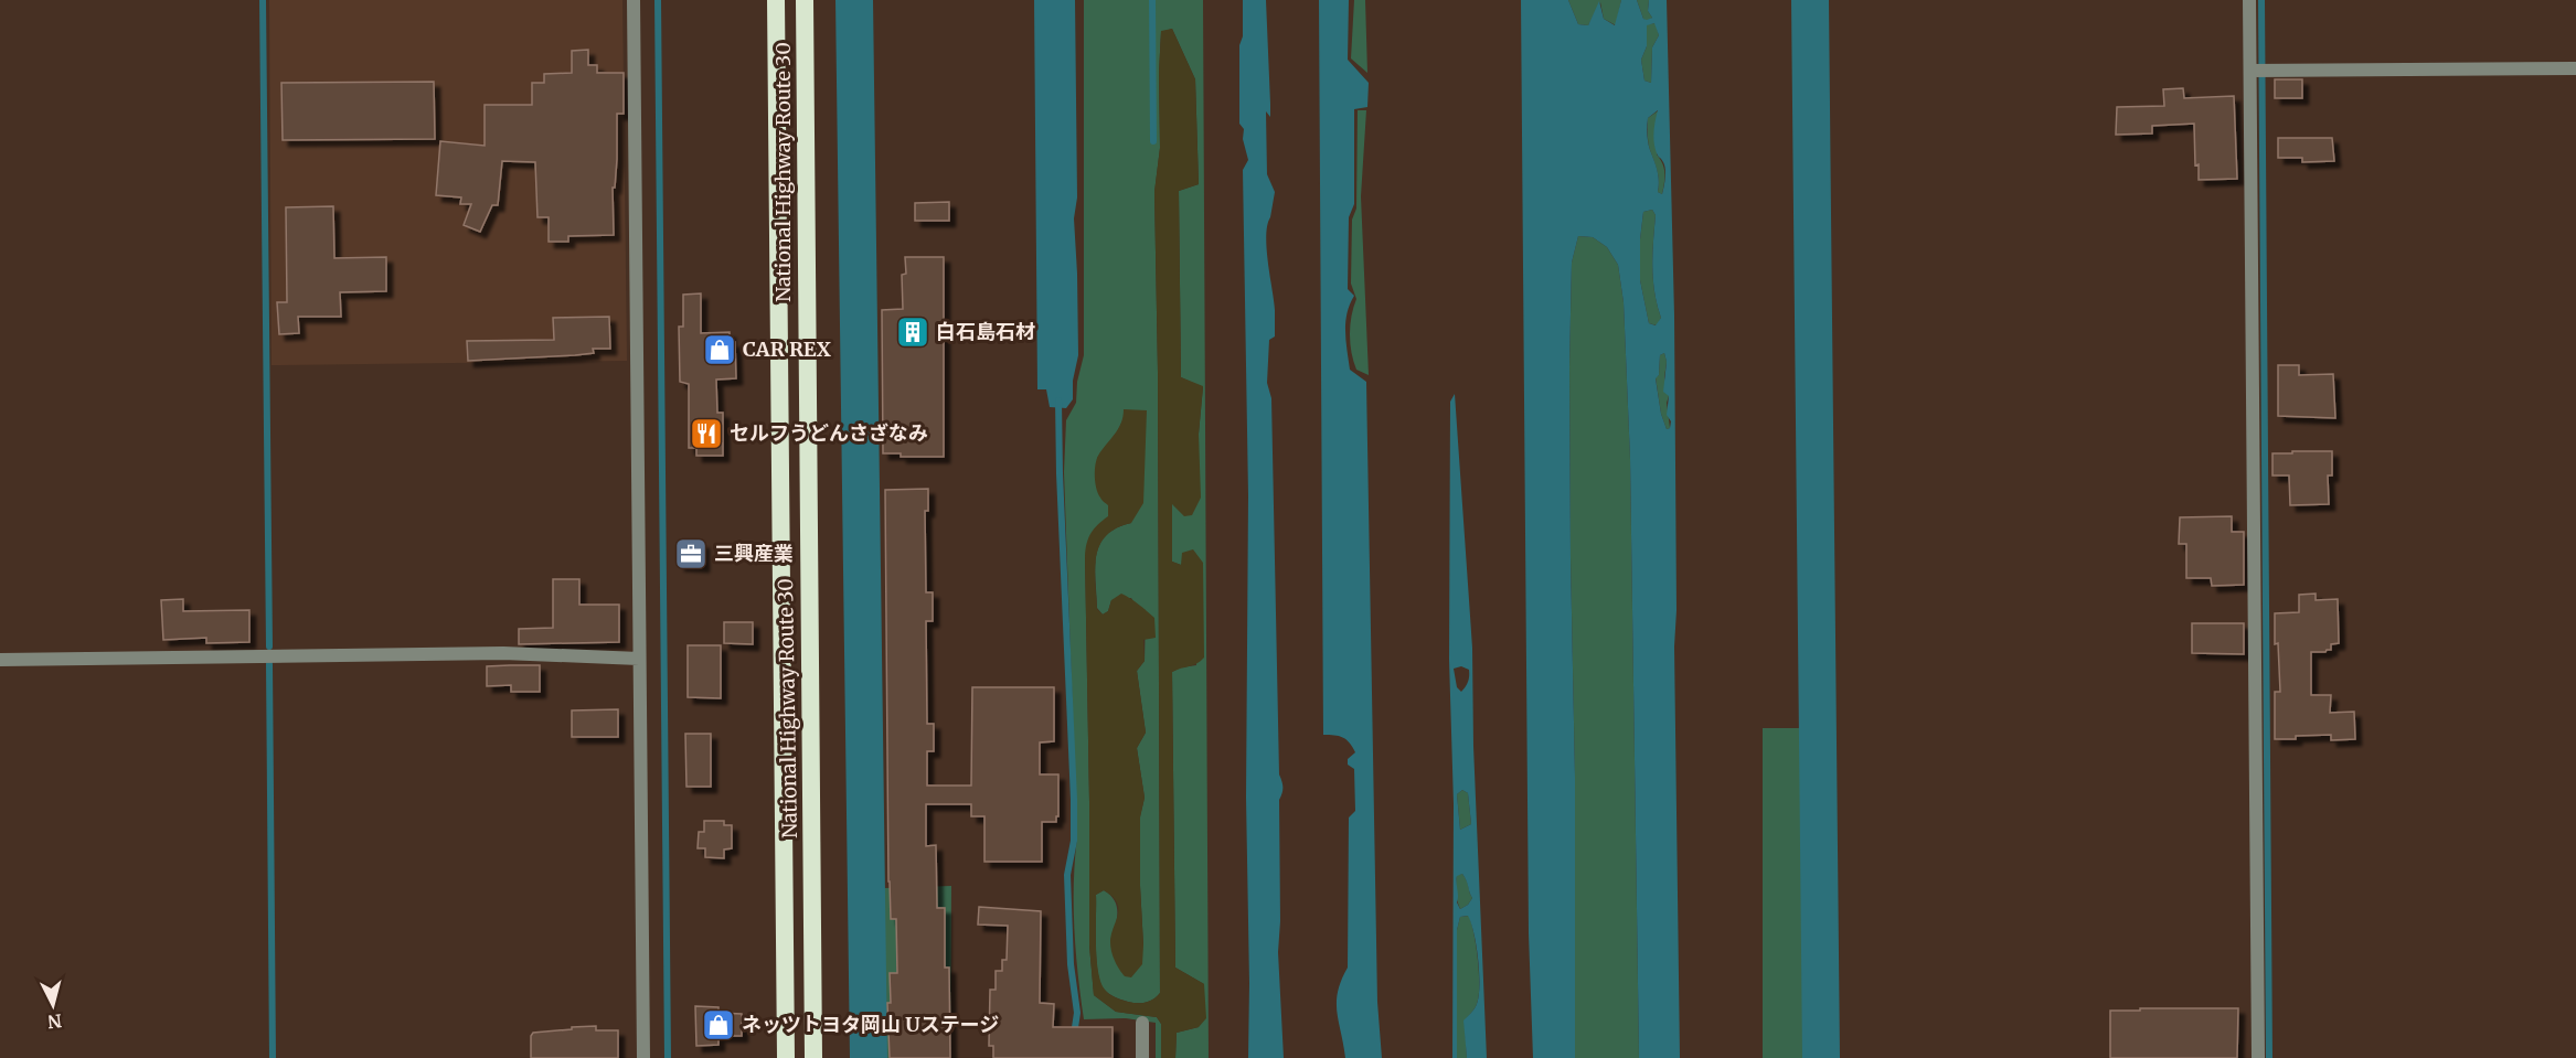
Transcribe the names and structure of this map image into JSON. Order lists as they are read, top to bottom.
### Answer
{
  "streets": {
    "highway": ["National Highway Route 30"]
  },
  "places": {
    "building": ["白石島石材"],
    "shop": ["CAR REX", "ネッツトヨタ岡山 Uステージ"],
    "restaurant": ["セルフうどんさざなみ"],
    "office": ["三興産業"]
  },
  "north": "bottom"
}
